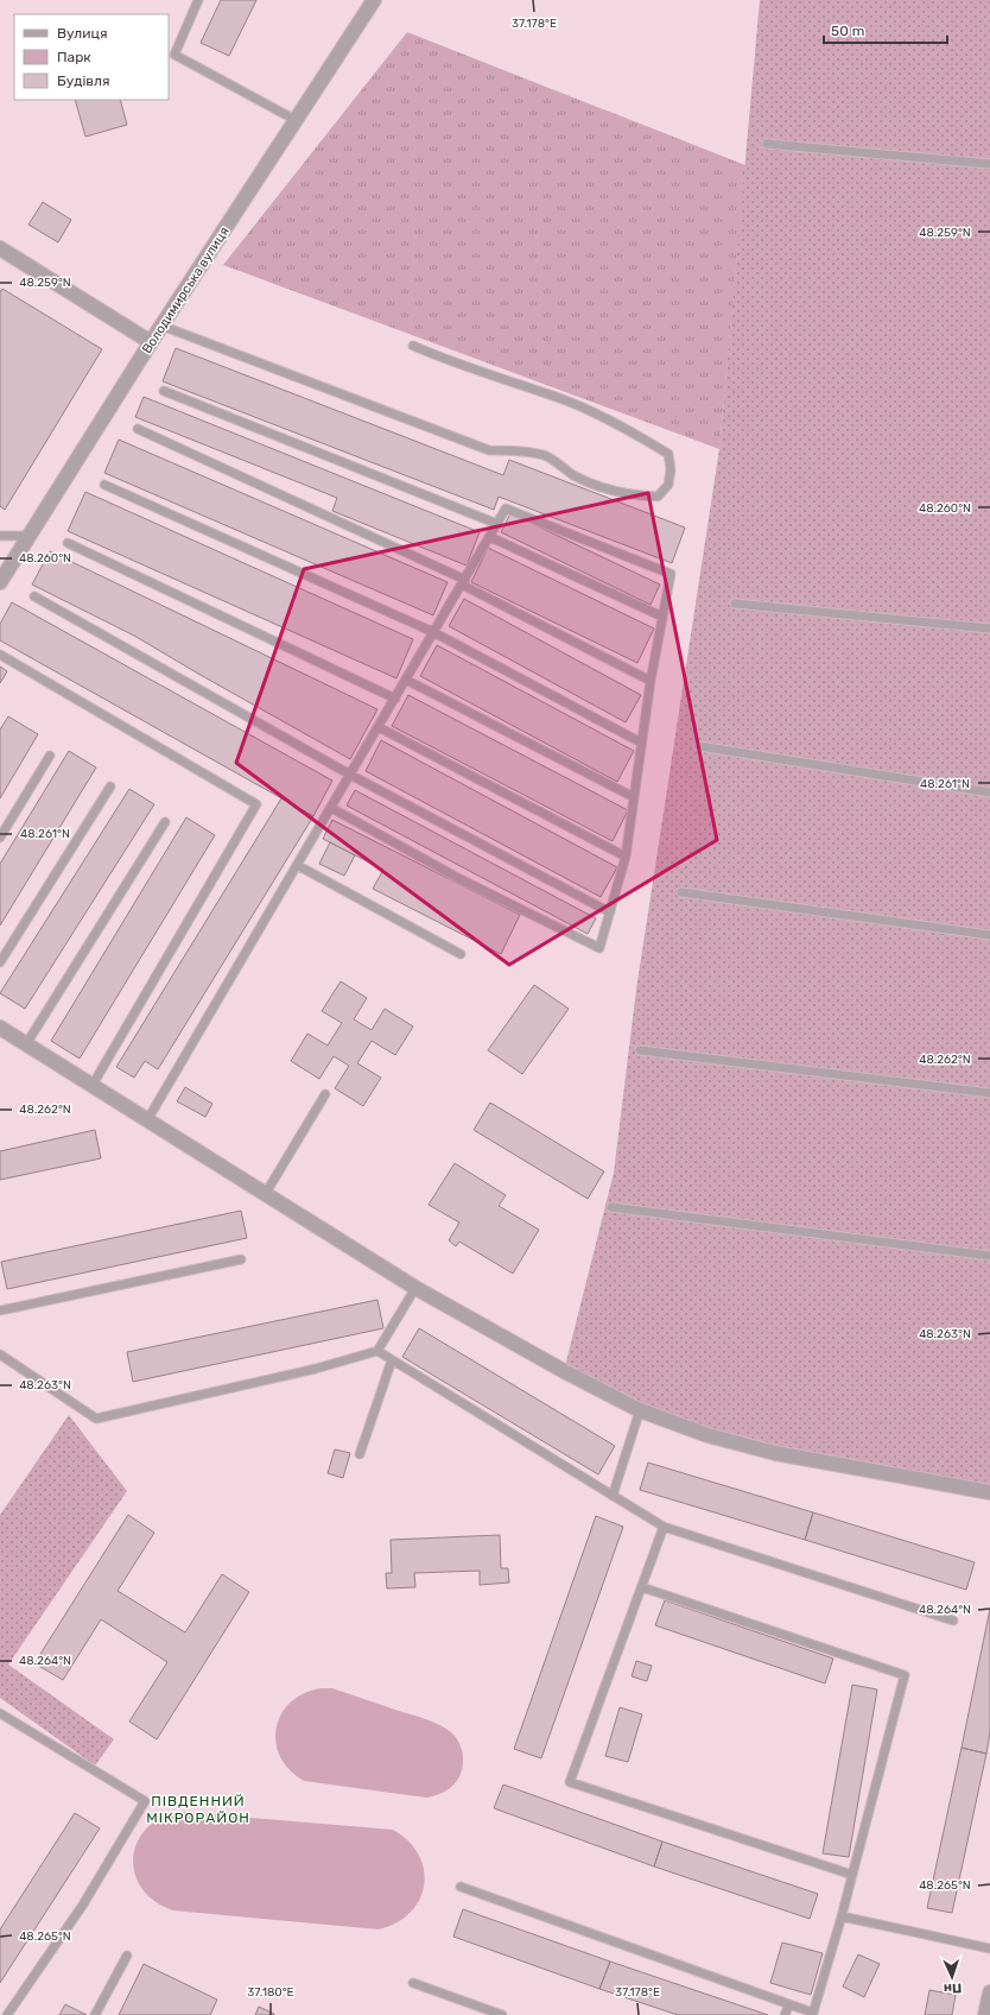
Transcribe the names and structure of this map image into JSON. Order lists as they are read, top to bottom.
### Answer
{
  "streets": {
    "street": ["Володимирська вулиця"]
  },
  "districts": ["ПІВДЕННИЙ МІКРОРАЙОН"],
  "legend": ["Вулиця", "Парк", "Будівля"],
  "scale_bar": "50 m",
  "north": "bottom",
  "coordinates": [
    "37.178°E",
    "48.259°N",
    "48.260°N",
    "48.261°N",
    "48.262°N",
    "48.263°N",
    "48.264°N",
    "48.265°N",
    "37.180°E"
  ]
}
